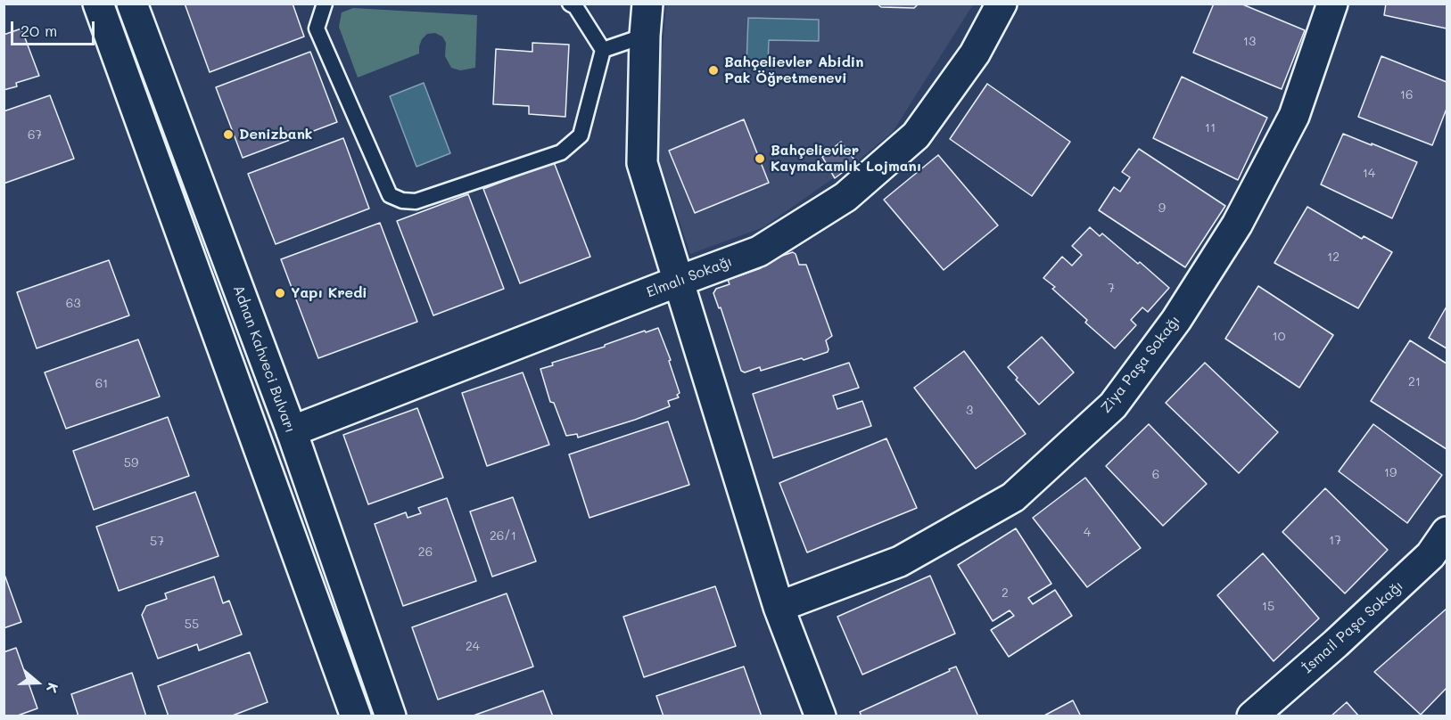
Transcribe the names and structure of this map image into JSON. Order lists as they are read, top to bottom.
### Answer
{
  "streets": {
    "street": [
      "Elmalı Sokağı",
      "Adnan Kahveci Bulvarı",
      "Ziya Paşa Sokağı",
      "İsmail Paşa Sokağı"
    ]
  },
  "crossings": [
    ["Elmalı Sokağı", "Adnan Kahveci Bulvarı"]
  ],
  "places": [
    "Bahçelievler Abidin Pak Öğretmenevi",
    "Denizbank",
    "Bahçelievler Kaymakamlık Lojmanı",
    "Yapı Kredi"
  ],
  "house_numbers": [
    "13",
    "16",
    "11",
    "67",
    "14",
    "9",
    "12",
    "7",
    "63",
    "10",
    "21",
    "61",
    "3",
    "59",
    "19",
    "6",
    "4",
    "26/1",
    "17",
    "57",
    "26",
    "2",
    "15",
    "55",
    "24"
  ],
  "scale_bar": "20 m",
  "north": "right"
}
